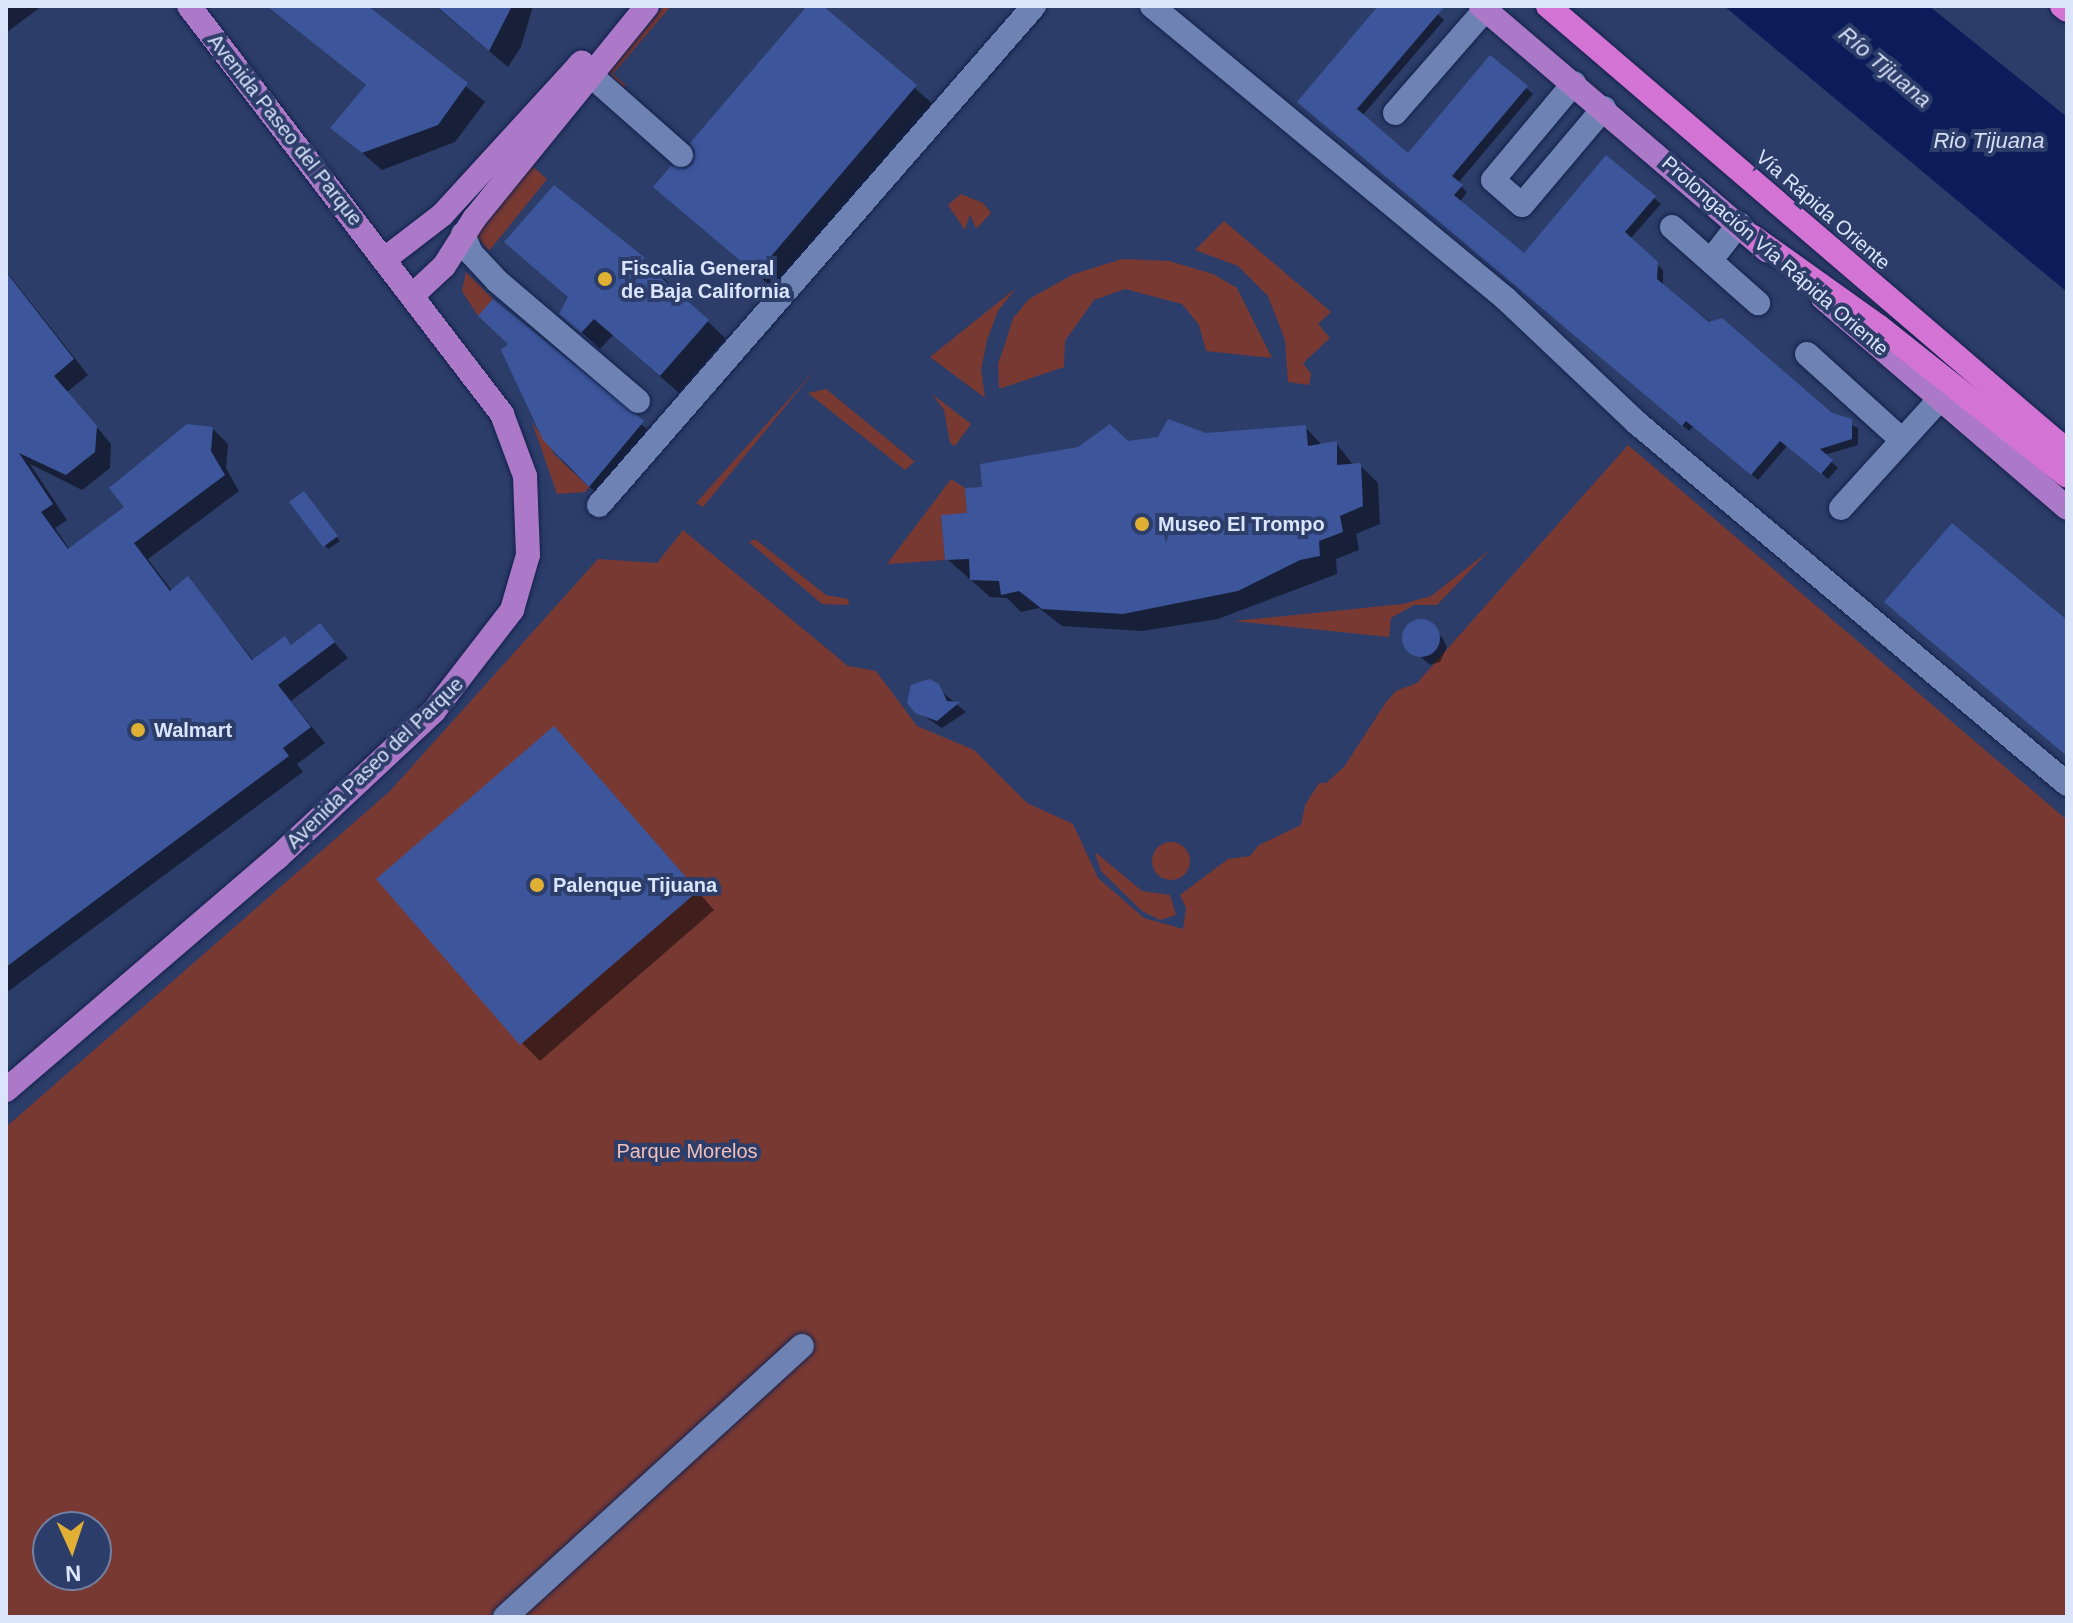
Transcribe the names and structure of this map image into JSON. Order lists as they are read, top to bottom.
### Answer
{
  "streets": {
    "highway": ["Vía Rápida Oriente"],
    "main road": ["Avenida Paseo del Parque", "Prolongación Vía Rápida Oriente"]
  },
  "water": ["Río Tijuana", "Rio Tijuana"],
  "parks": ["Parque Morelos"],
  "places": [
    "Fiscalia General de Baja California",
    "Museo El Trompo",
    "Walmart",
    "Palenque Tijuana"
  ],
  "north": "bottom"
}
